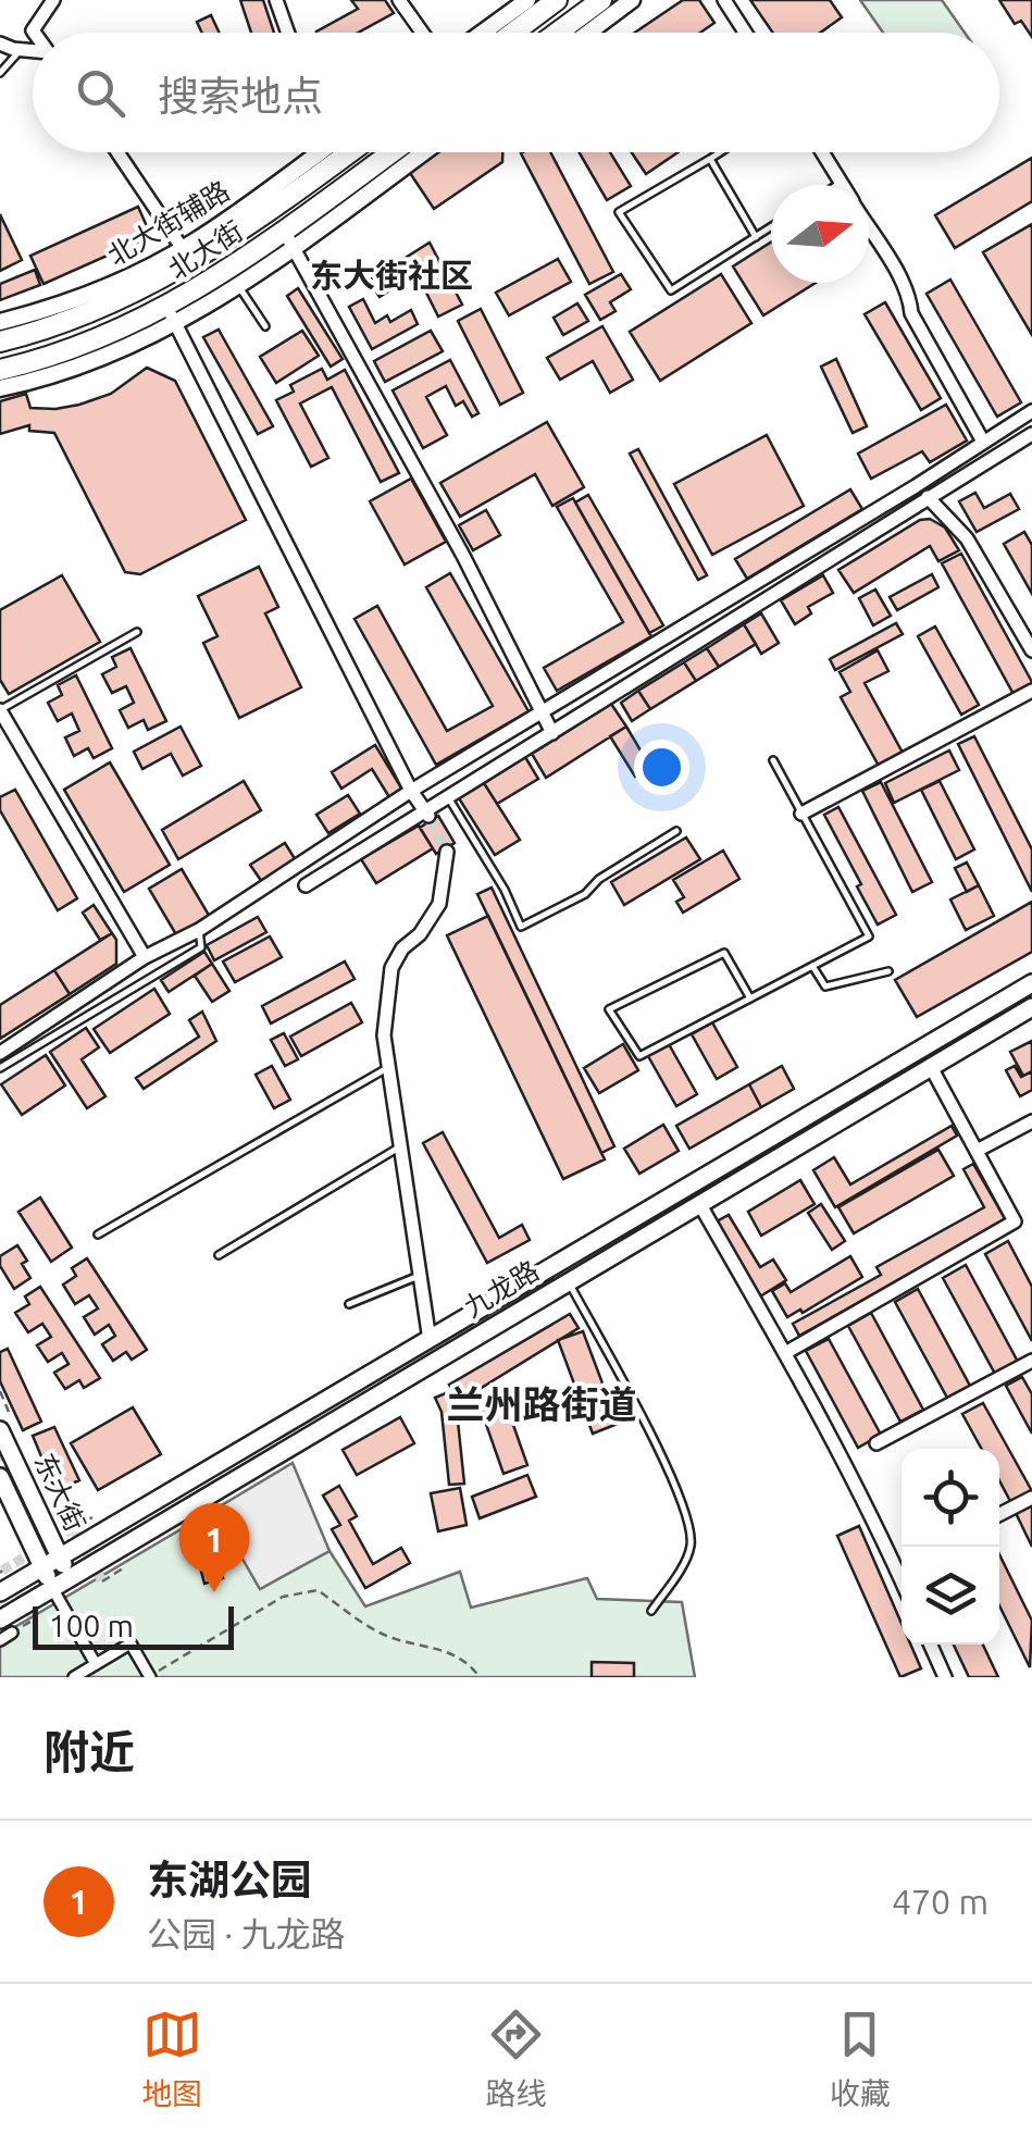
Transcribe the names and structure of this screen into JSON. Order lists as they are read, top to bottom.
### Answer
{
  "streets": {
    "main road": ["北大街", "九龙路", "东大街"],
    "street": ["北大街辅路"]
  },
  "crossings": [
    ["北大街辅路", "北大街"],
    ["九龙路", "东大街"]
  ],
  "districts": ["东大街社区", "兰州路街道"],
  "scale_bar": "100 m",
  "north": "right",
  "page": {
    "search": "搜索地点",
    "pins": "1",
    "scale": "100 m",
    "heading": "附近",
    "list": [
      {
        "mark": "1",
        "name": "东湖公园",
        "note": "公园 · 九龙路",
        "value": "470 m"
      }
    ],
    "nav": ["地图", "路线", "收藏"]
  }
}
